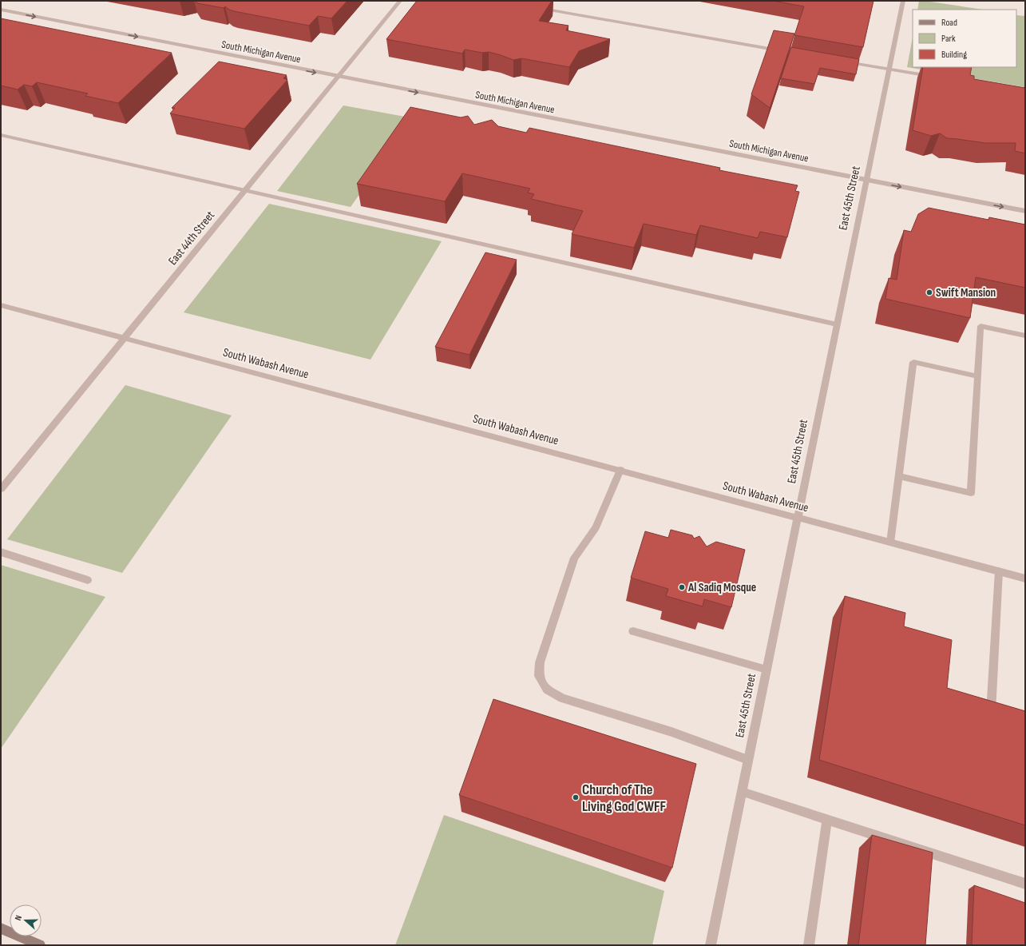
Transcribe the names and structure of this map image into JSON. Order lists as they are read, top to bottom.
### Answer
{
  "streets": {
    "street": [
      "South Michigan Avenue",
      "East 45th Street",
      "East 44th Street",
      "South Wabash Avenue"
    ]
  },
  "crossings": [
    ["South Michigan Avenue", "East 45th Street"],
    ["South Michigan Avenue", "East 44th Street"],
    ["East 45th Street", "South Wabash Avenue"],
    ["East 44th Street", "South Wabash Avenue"]
  ],
  "one_way": ["South Michigan Avenue"],
  "places": ["Swift Mansion", "Al Sadiq Mosque", "Church of The Living God CWFF"],
  "legend": ["Road", "Park", "Building"],
  "north": "left"
}
